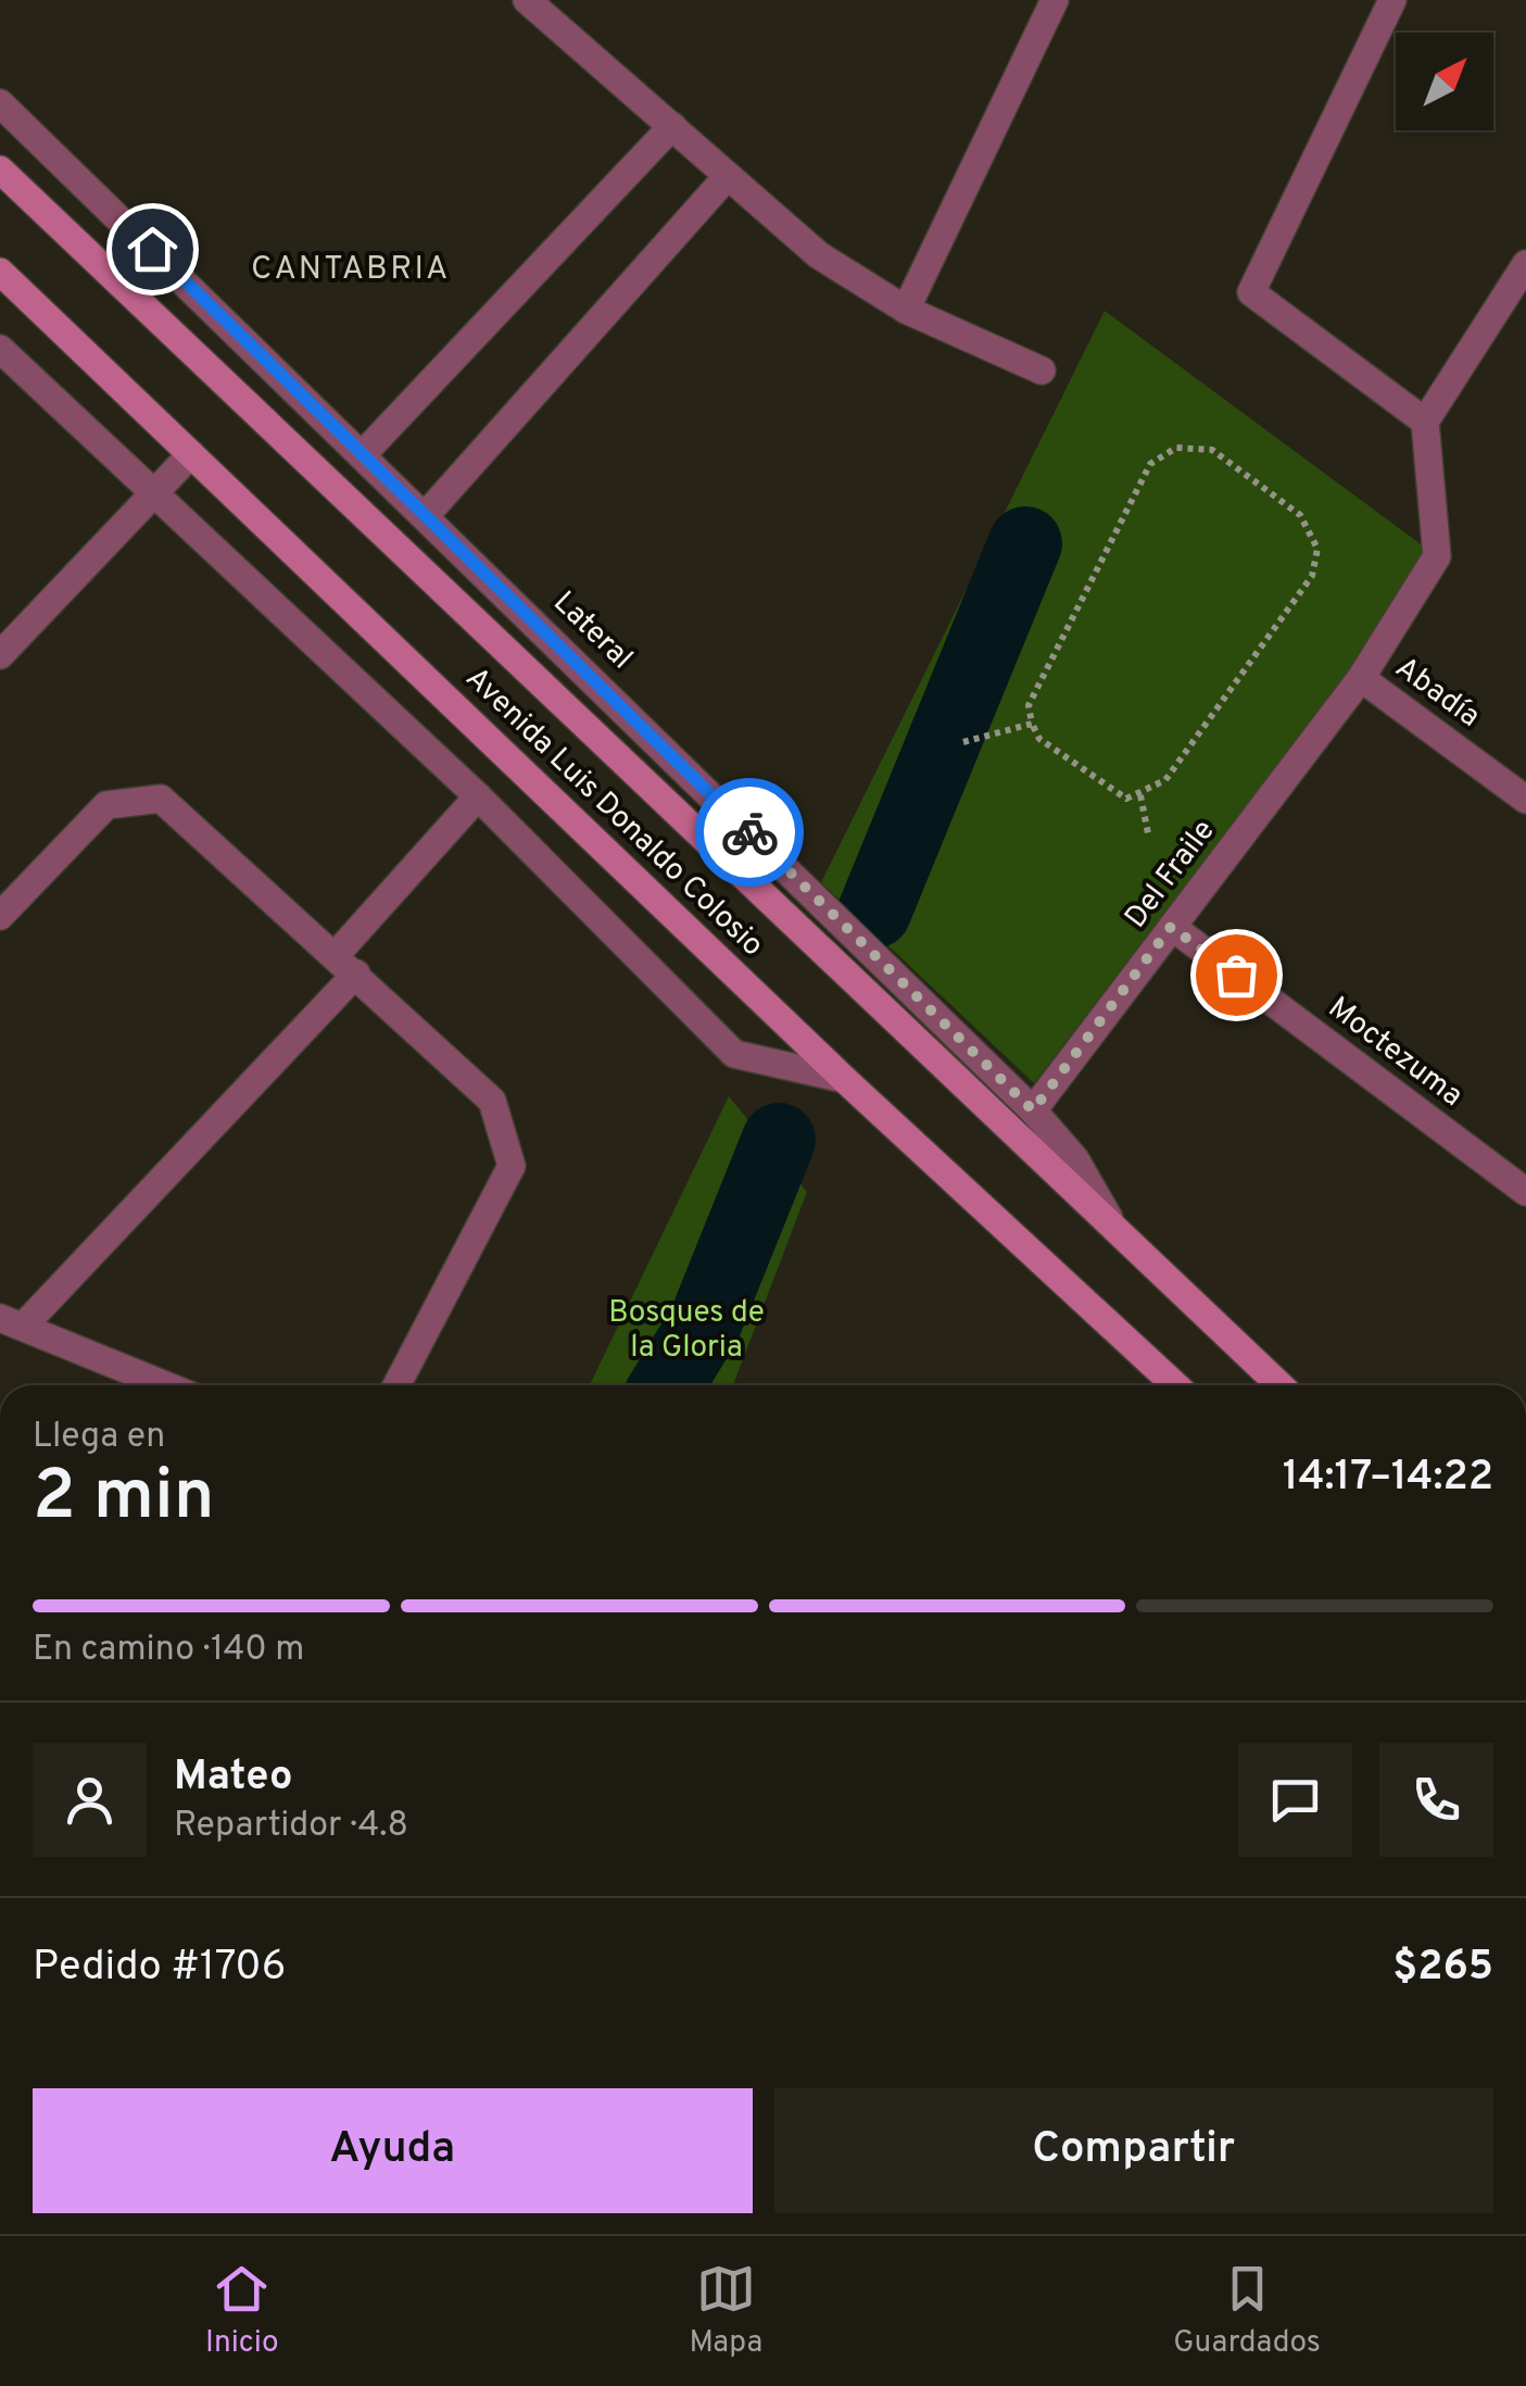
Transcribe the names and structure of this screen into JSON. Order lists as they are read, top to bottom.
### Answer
{
  "streets": {
    "street": [
      "Lateral",
      "Abadía",
      "Avenida Luis Donaldo Colosio",
      "Del Fraile",
      "Moctezuma"
    ]
  },
  "crossings": [
    ["Lateral", "Avenida Luis Donaldo Colosio"],
    ["Lateral", "Del Fraile"],
    ["Abadía", "Del Fraile"],
    ["Del Fraile", "Moctezuma"]
  ],
  "districts": ["CANTABRIA"],
  "parks": ["Bosques de la Gloria"],
  "north": "top right",
  "page": {
    "heading": ["2 min", "Llega en", "14:17–14:22"],
    "panel": [
      "Mateo",
      "Repartidor · 4.8",
      "Pedido #1706",
      "$265"
    ],
    "bar": "En camino · 140 m",
    "buttons": ["Ayuda", "Compartir"],
    "tabs": ["Inicio", "Mapa", "Guardados"]
  }
}
